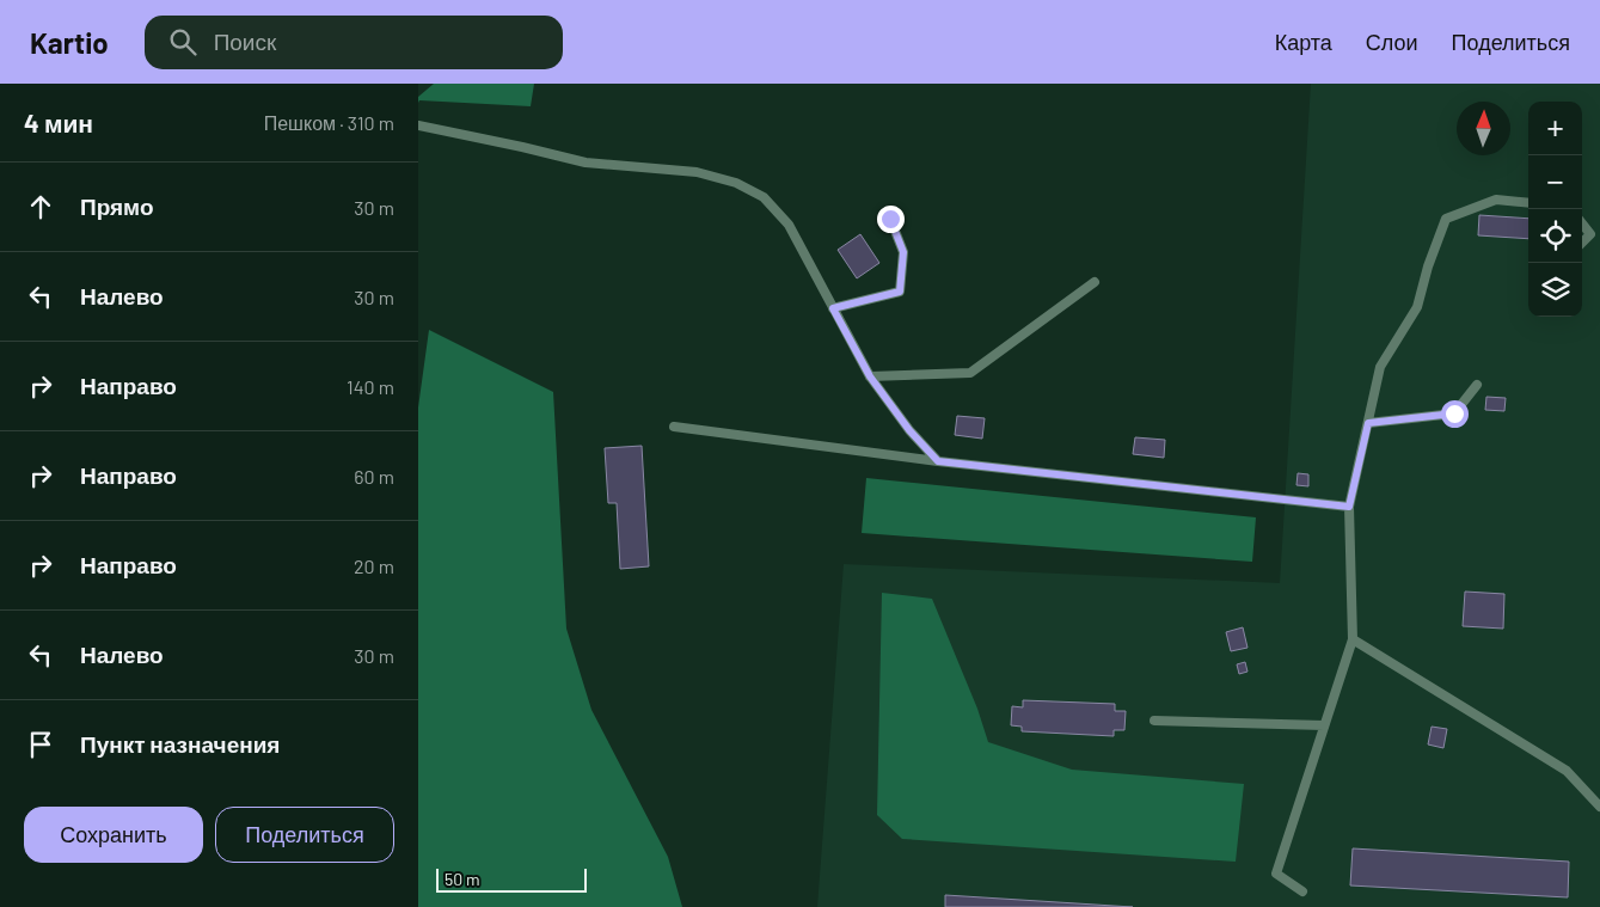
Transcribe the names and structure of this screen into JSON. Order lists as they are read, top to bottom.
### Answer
{
  "scale_bar": "50 m",
  "north": "top",
  "page": {
    "header": "Kartio",
    "search": "Поиск",
    "nav": ["Карта", "Слои", "Поделиться"],
    "heading": ["4 мин", "Пешком · 310 m"],
    "map_buttons": ["+", "−"],
    "list": [
      ["Прямо", "30 m"],
      ["Налево", "30 m"],
      ["Направо", "140 m"],
      ["Направо", "60 m"],
      ["Направо", "20 m"],
      ["Налево", "30 m"],
      "Пункт назначения"
    ],
    "buttons": ["Сохранить", "Поделиться"],
    "scale": "50 m"
  }
}
